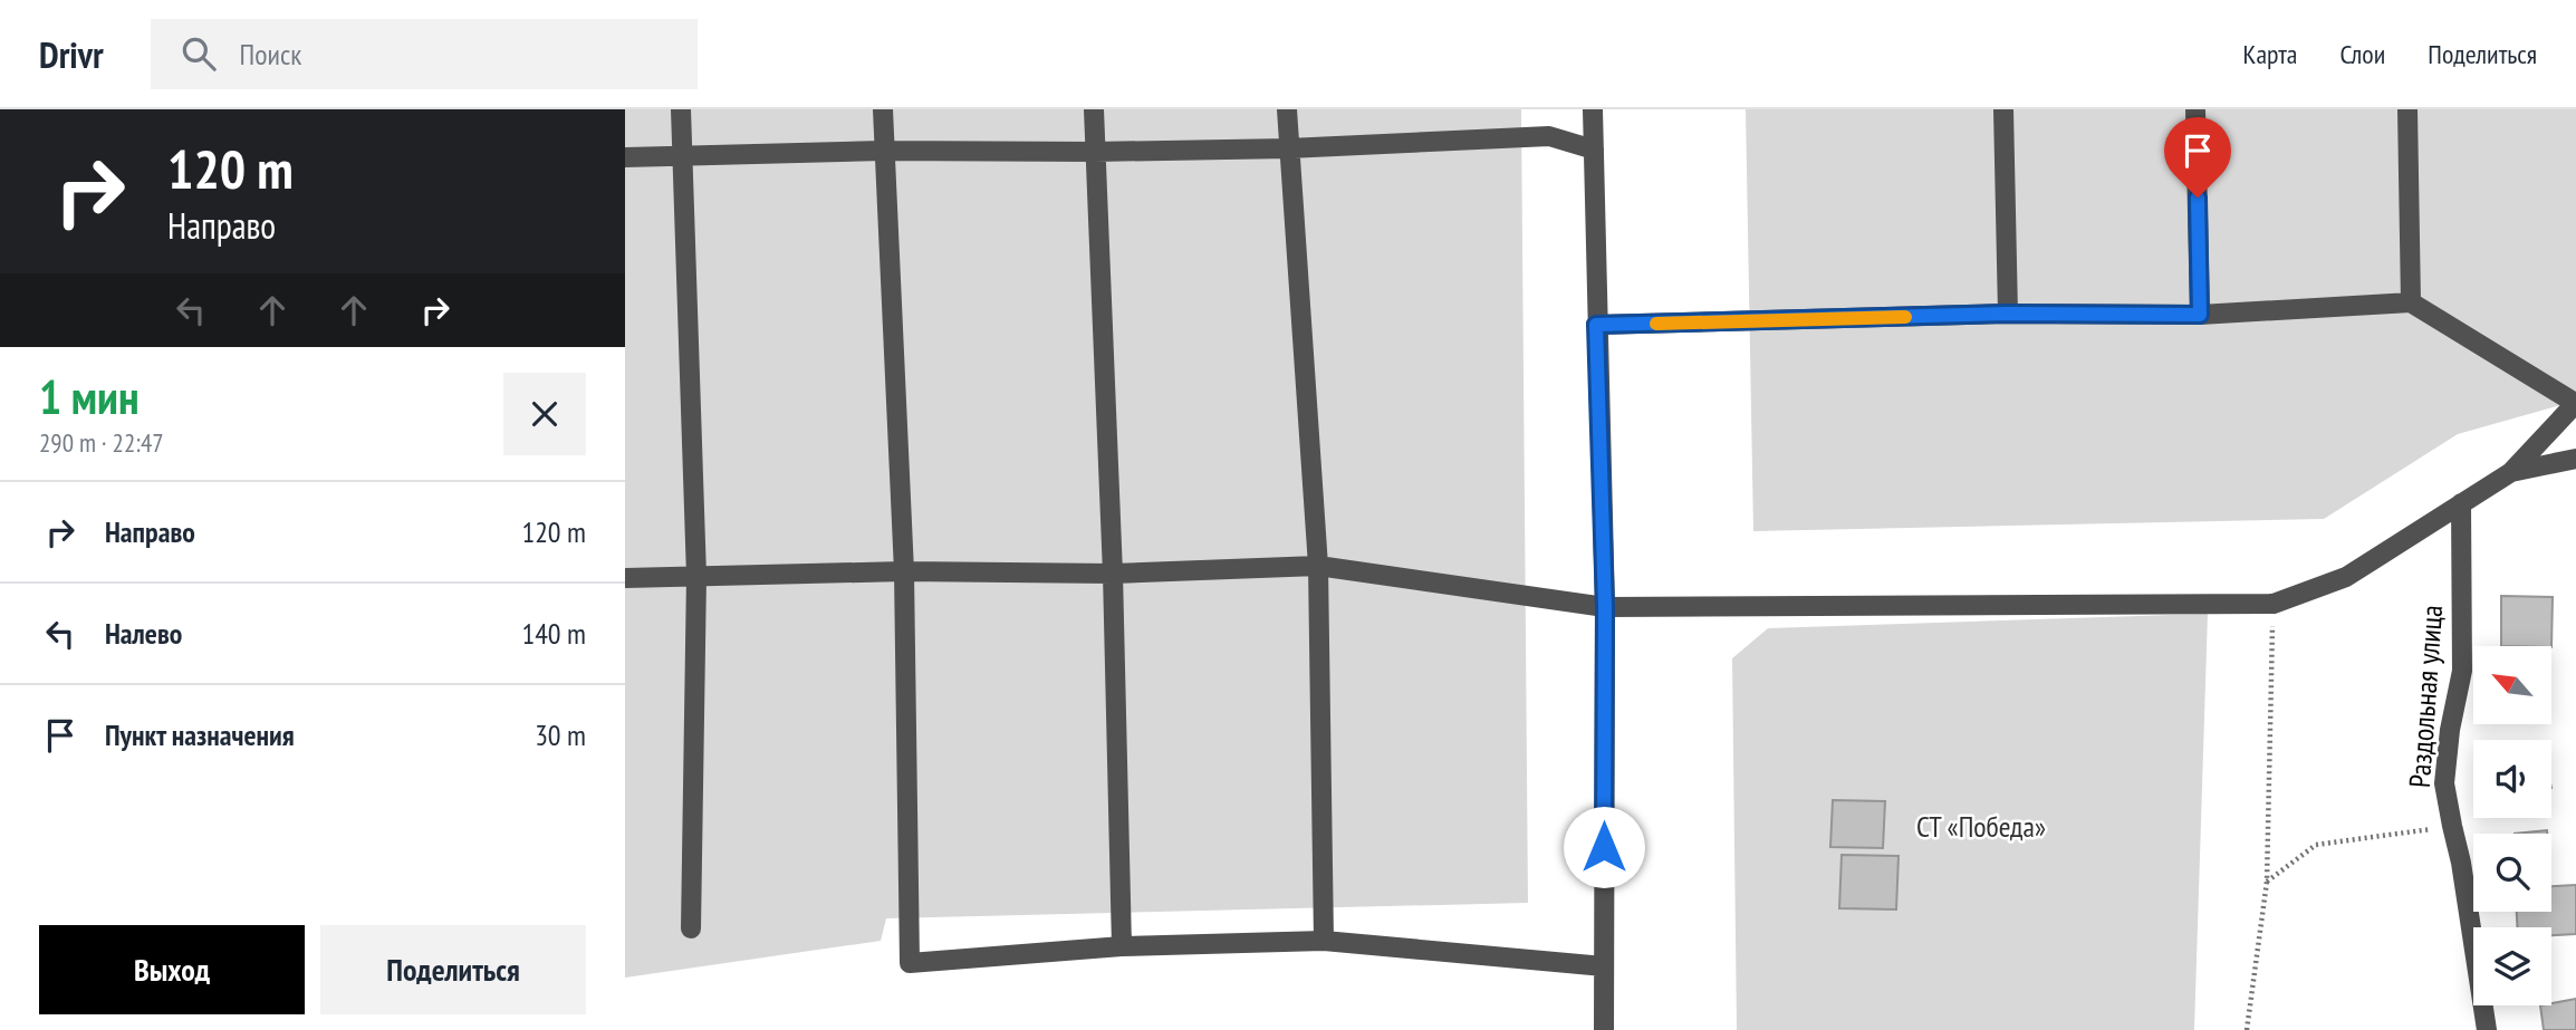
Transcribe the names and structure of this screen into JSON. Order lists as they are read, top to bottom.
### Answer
{
  "streets": {
    "street": ["Раздольная улица"]
  },
  "parks": ["СТ «Победа»"],
  "north": "top left",
  "page": {
    "header": "Drivr",
    "search": "Поиск",
    "nav": ["Карта", "Слои", "Поделиться"],
    "turn": ["120 m", "Направо"],
    "heading": ["1 мин", "290 m · 22:47"],
    "list": [
      {
        "name": "Направо",
        "value": "120 m"
      },
      {
        "name": "Налево",
        "value": "140 m"
      },
      {
        "name": "Пункт назначения",
        "value": "30 m"
      }
    ],
    "buttons": ["Выход", "Поделиться"]
  }
}
